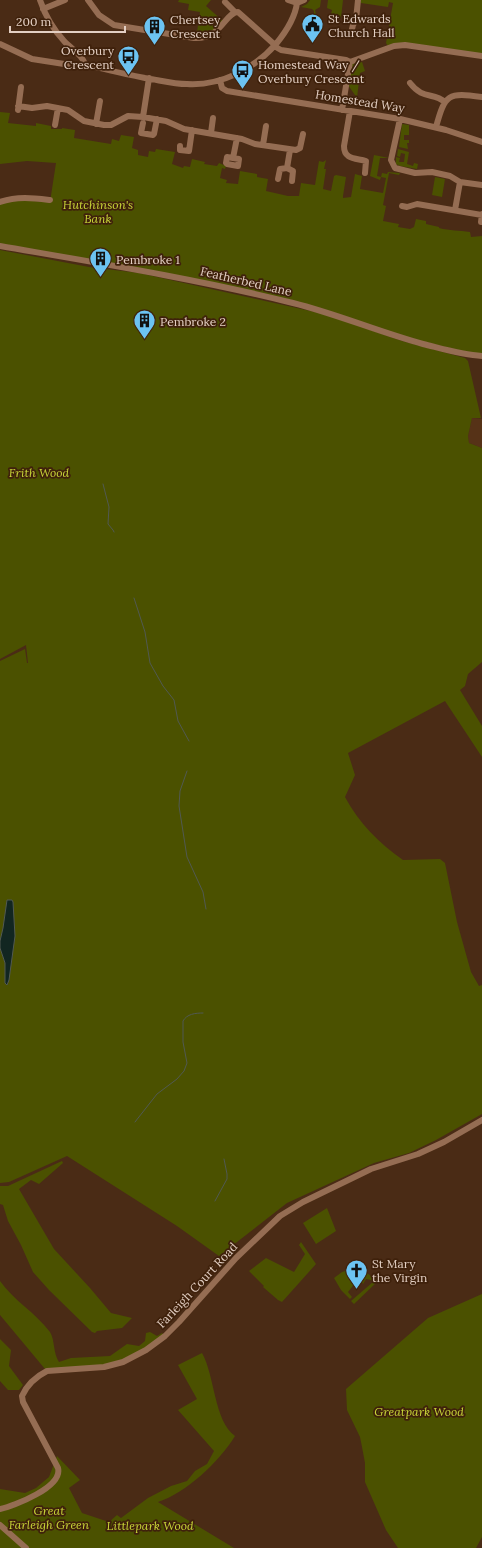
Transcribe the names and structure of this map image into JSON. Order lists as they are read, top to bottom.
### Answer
{
  "streets": {
    "street": ["Homestead Way", "Featherbed Lane", "Farleigh Court Road"]
  },
  "parks": [
    "Hutchinson's Bank",
    "Frith Wood",
    "Greatpark Wood",
    "Great Farleigh Green",
    "Littlepark Wood"
  ],
  "places": {
    "public building": ["St Edwards Church Hall"],
    "building": ["Chertsey Crescent", "Pembroke 1", "Pembroke 2"],
    "bus stop": ["Overbury Crescent", "Homestead Way / Overbury Crescent"],
    "church": ["St Mary the Virgin"]
  },
  "scale_bar": "200 m"
}
